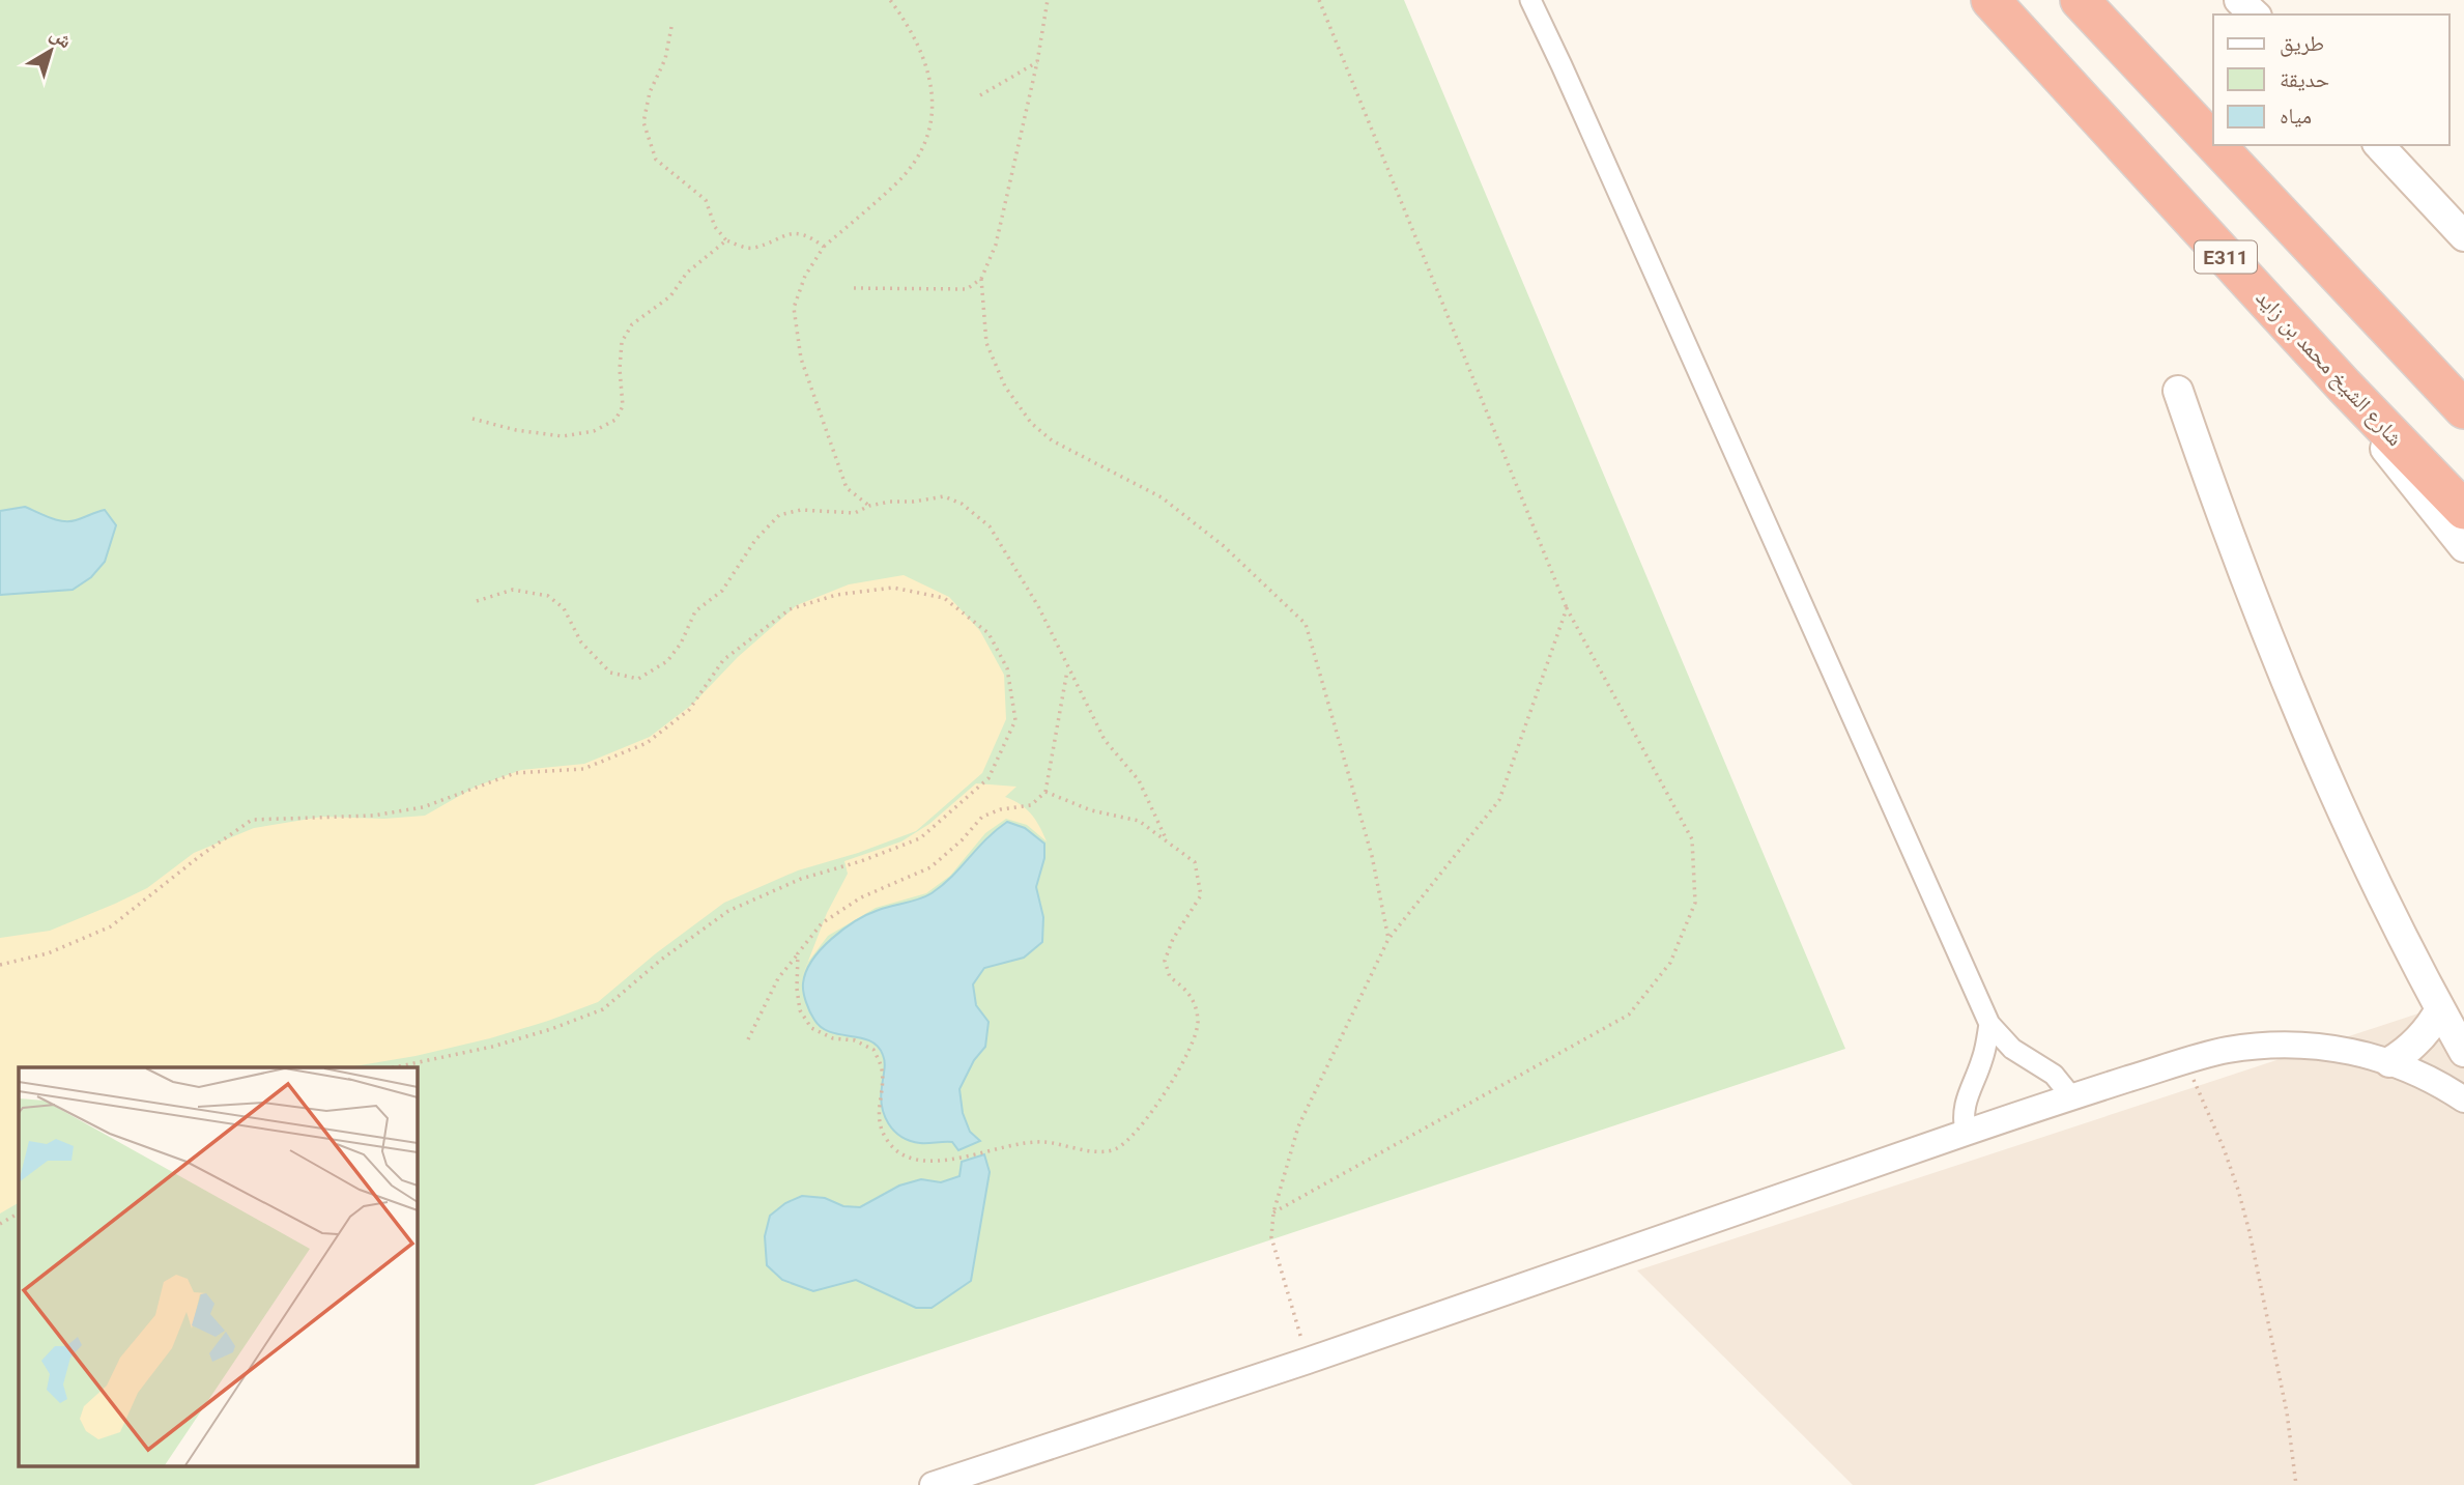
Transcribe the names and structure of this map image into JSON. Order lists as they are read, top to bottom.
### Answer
{
  "streets": {
    "highway": ["E311", "شارع الشيخ محمد بن زايد"]
  },
  "legend": ["طريق", "حديقة", "مياه"],
  "north": "top right"
}
